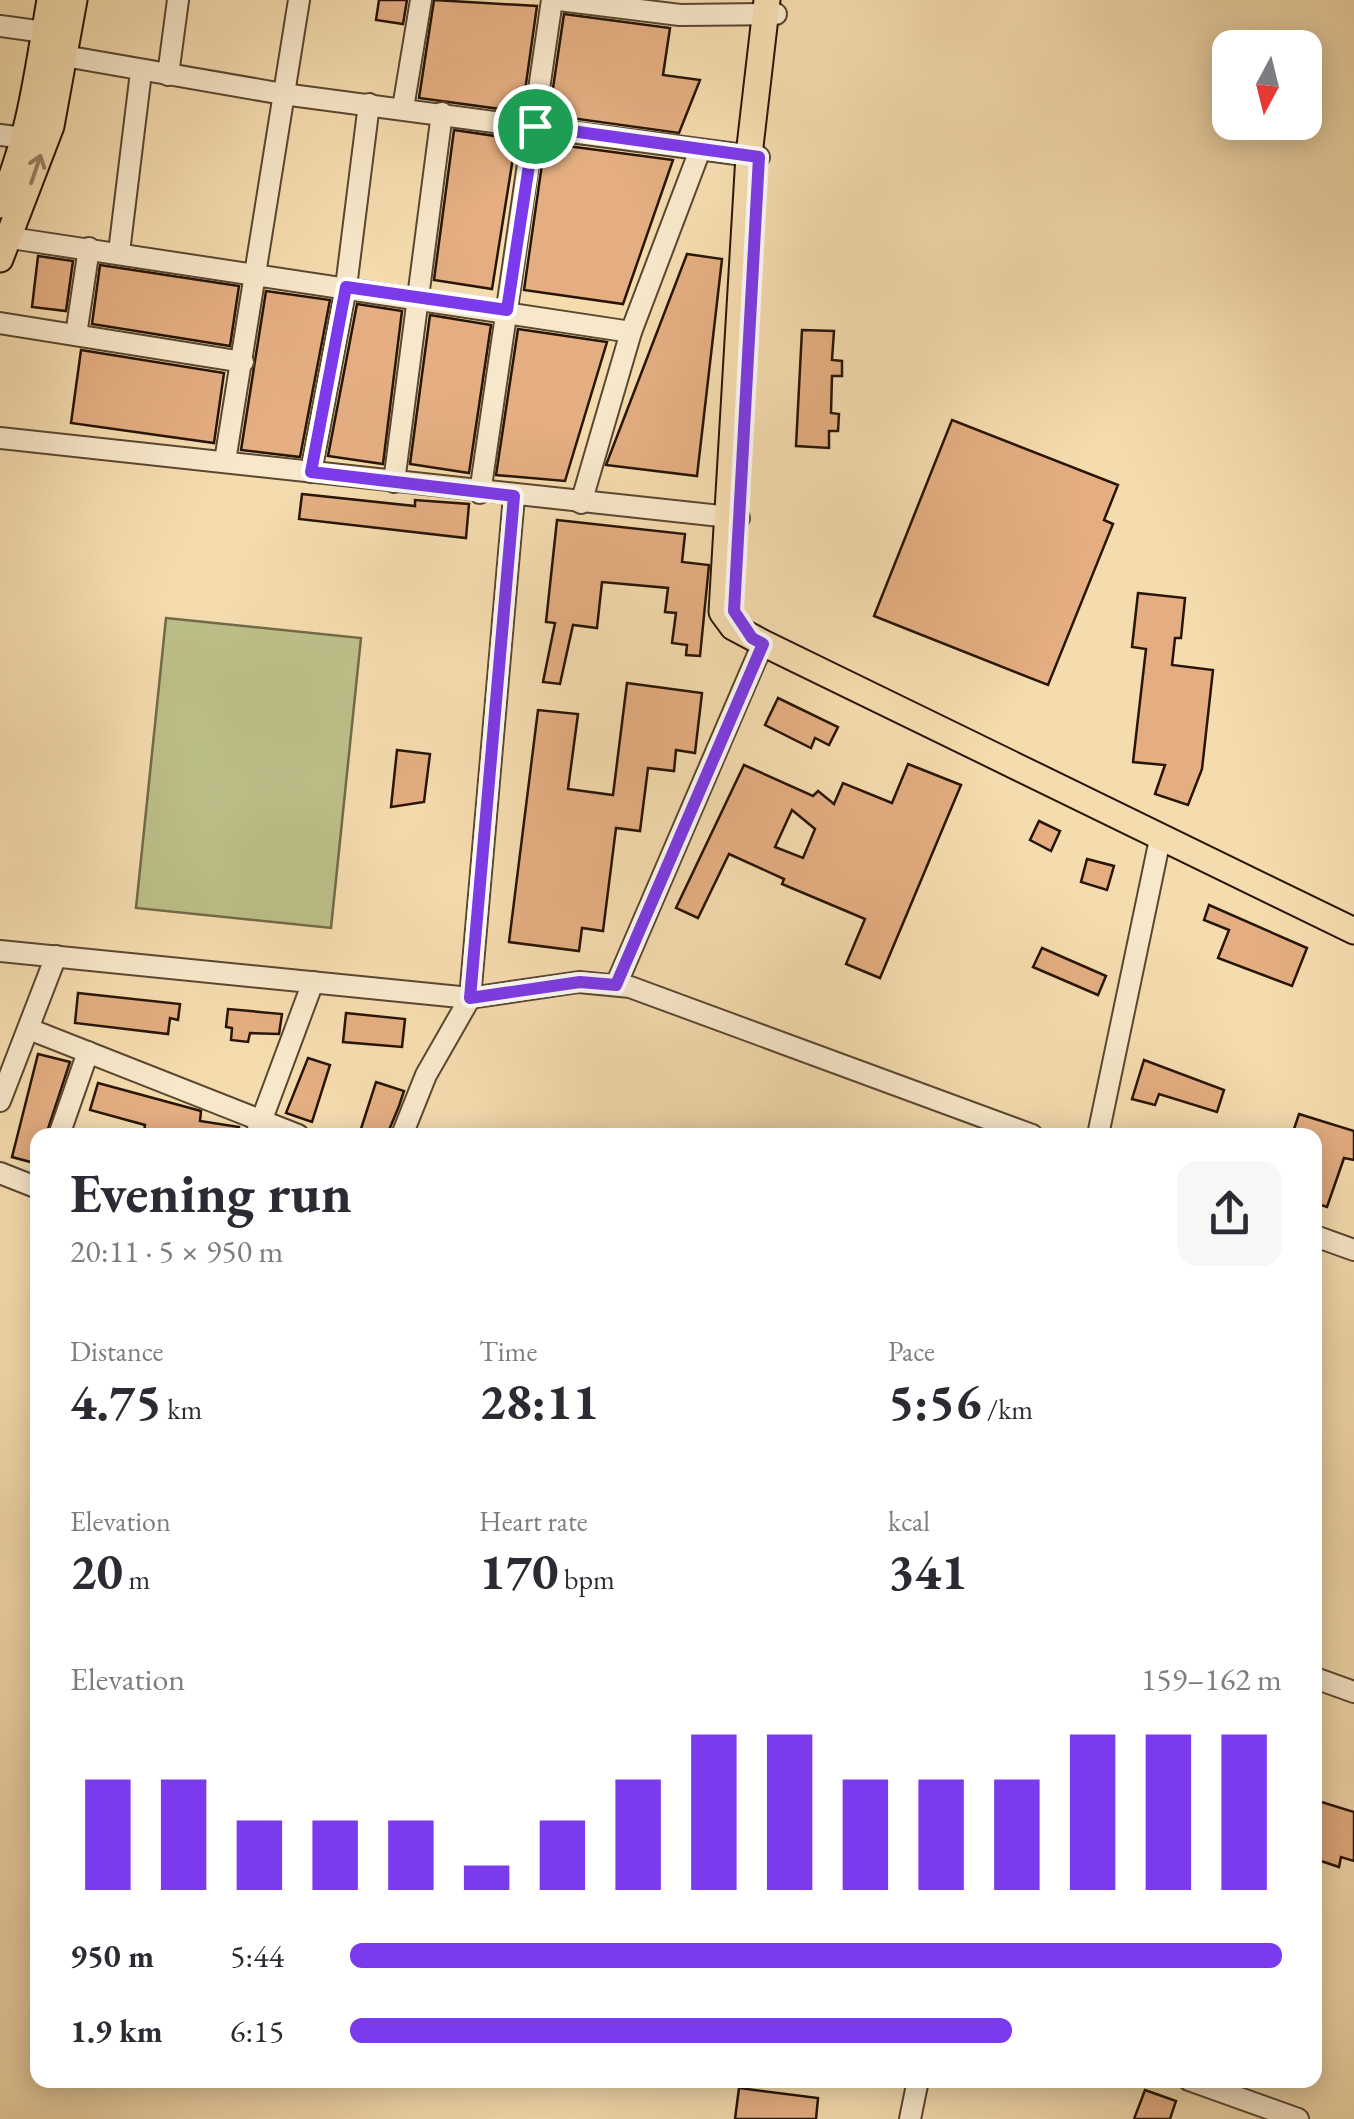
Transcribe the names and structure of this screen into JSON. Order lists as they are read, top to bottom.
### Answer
{
  "north": "bottom",
  "page": {
    "heading": ["Evening run", "20:11 · 5 × 950 m"],
    "stats": [
      ["Distance", "4.75 km"],
      ["Time", "28:11"],
      ["Pace", "5:56 /km"],
      ["Elevation", "20 m"],
      ["Heart rate", "170 bpm"],
      ["kcal", "341"]
    ],
    "chart": ["Elevation", "159–162 m"],
    "list": [
      {
        "name": "950 m",
        "note": "5:44"
      },
      {
        "name": "1.9 km",
        "note": "6:15"
      }
    ]
  }
}
